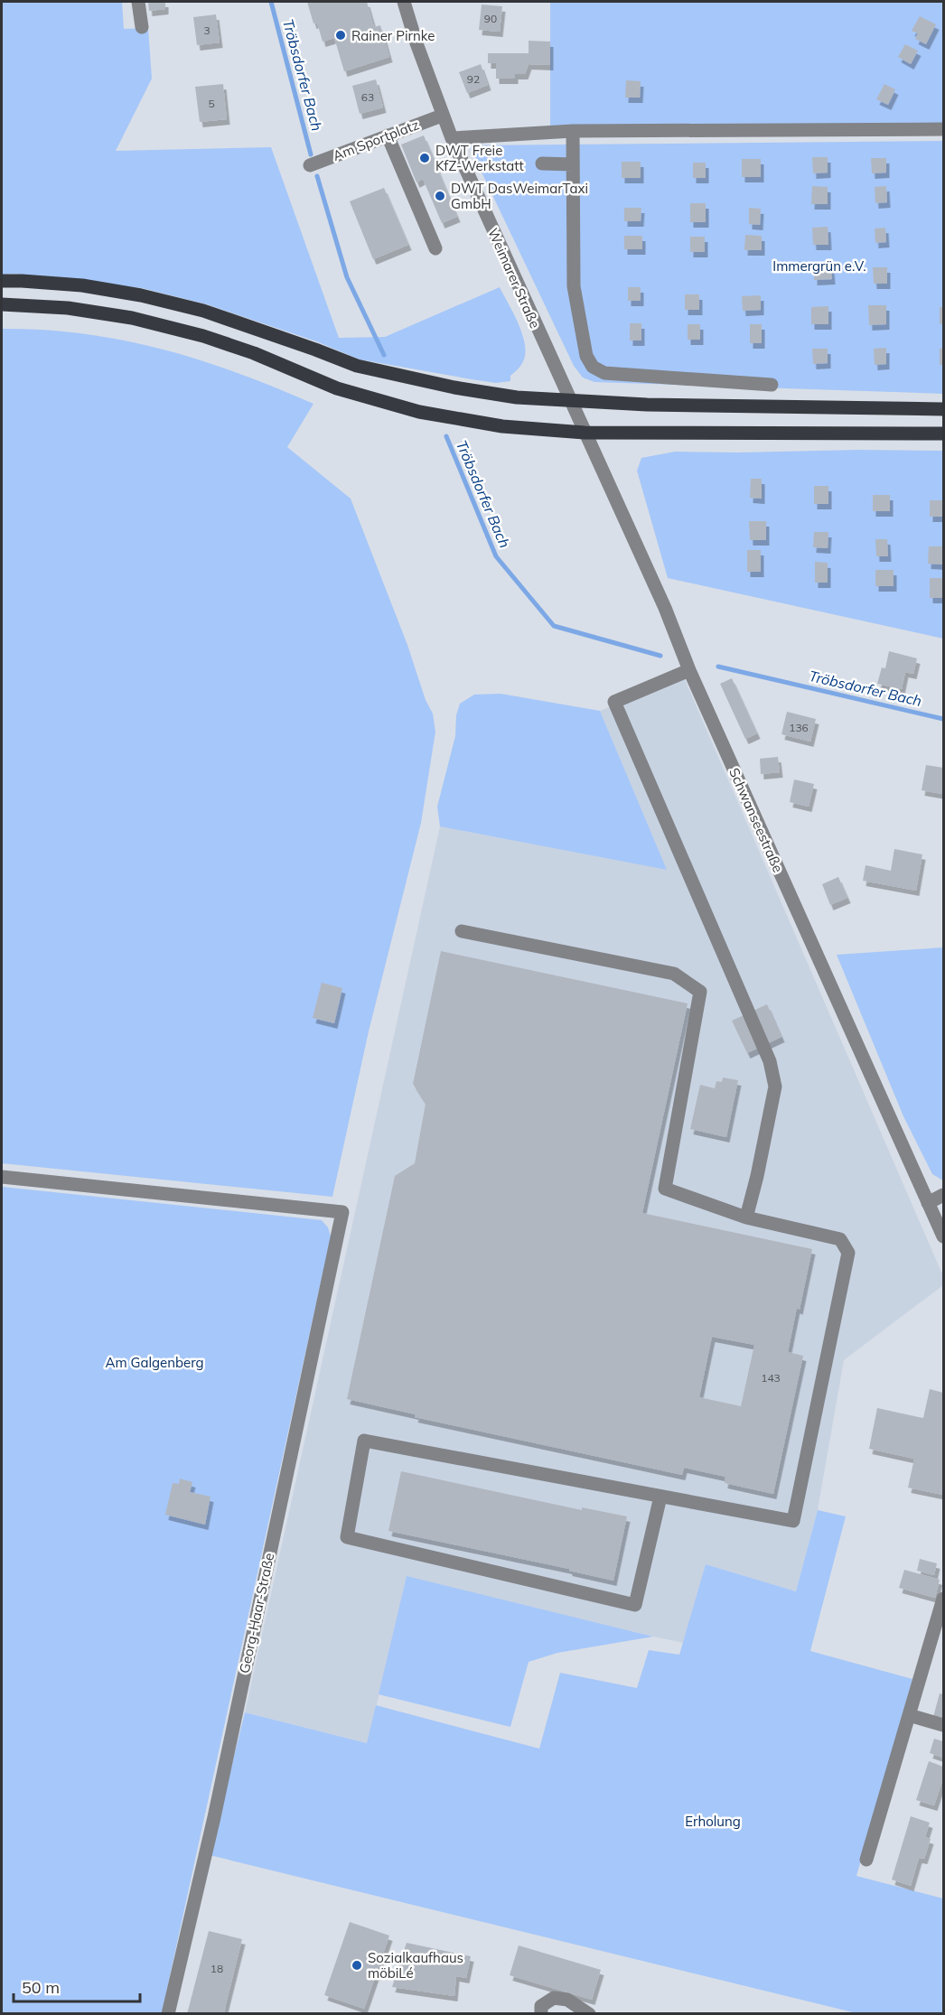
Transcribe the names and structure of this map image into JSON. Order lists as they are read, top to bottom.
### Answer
{
  "streets": {
    "street": [
      "Am Sportplatz",
      "Weimarer Straße",
      "Schwanseestraße",
      "Georg-Haar-Straße"
    ]
  },
  "crossings": [
    ["Am Sportplatz", "Weimarer Straße"],
    ["Weimarer Straße", "Schwanseestraße"]
  ],
  "water": ["Tröbsdorfer Bach"],
  "parks": ["Immergrün e.V.", "Am Galgenberg", "Erholung"],
  "places": [
    "Rainer Pirnke",
    "DWT Freie KfZ-Werkstatt",
    "DWT DasWeimarTaxi GmbH",
    "Sozialkaufhaus möbiLé"
  ],
  "house_numbers": [
    "90",
    "3",
    "92",
    "63",
    "5",
    "136",
    "143",
    "18"
  ],
  "scale_bar": "50 m"
}
